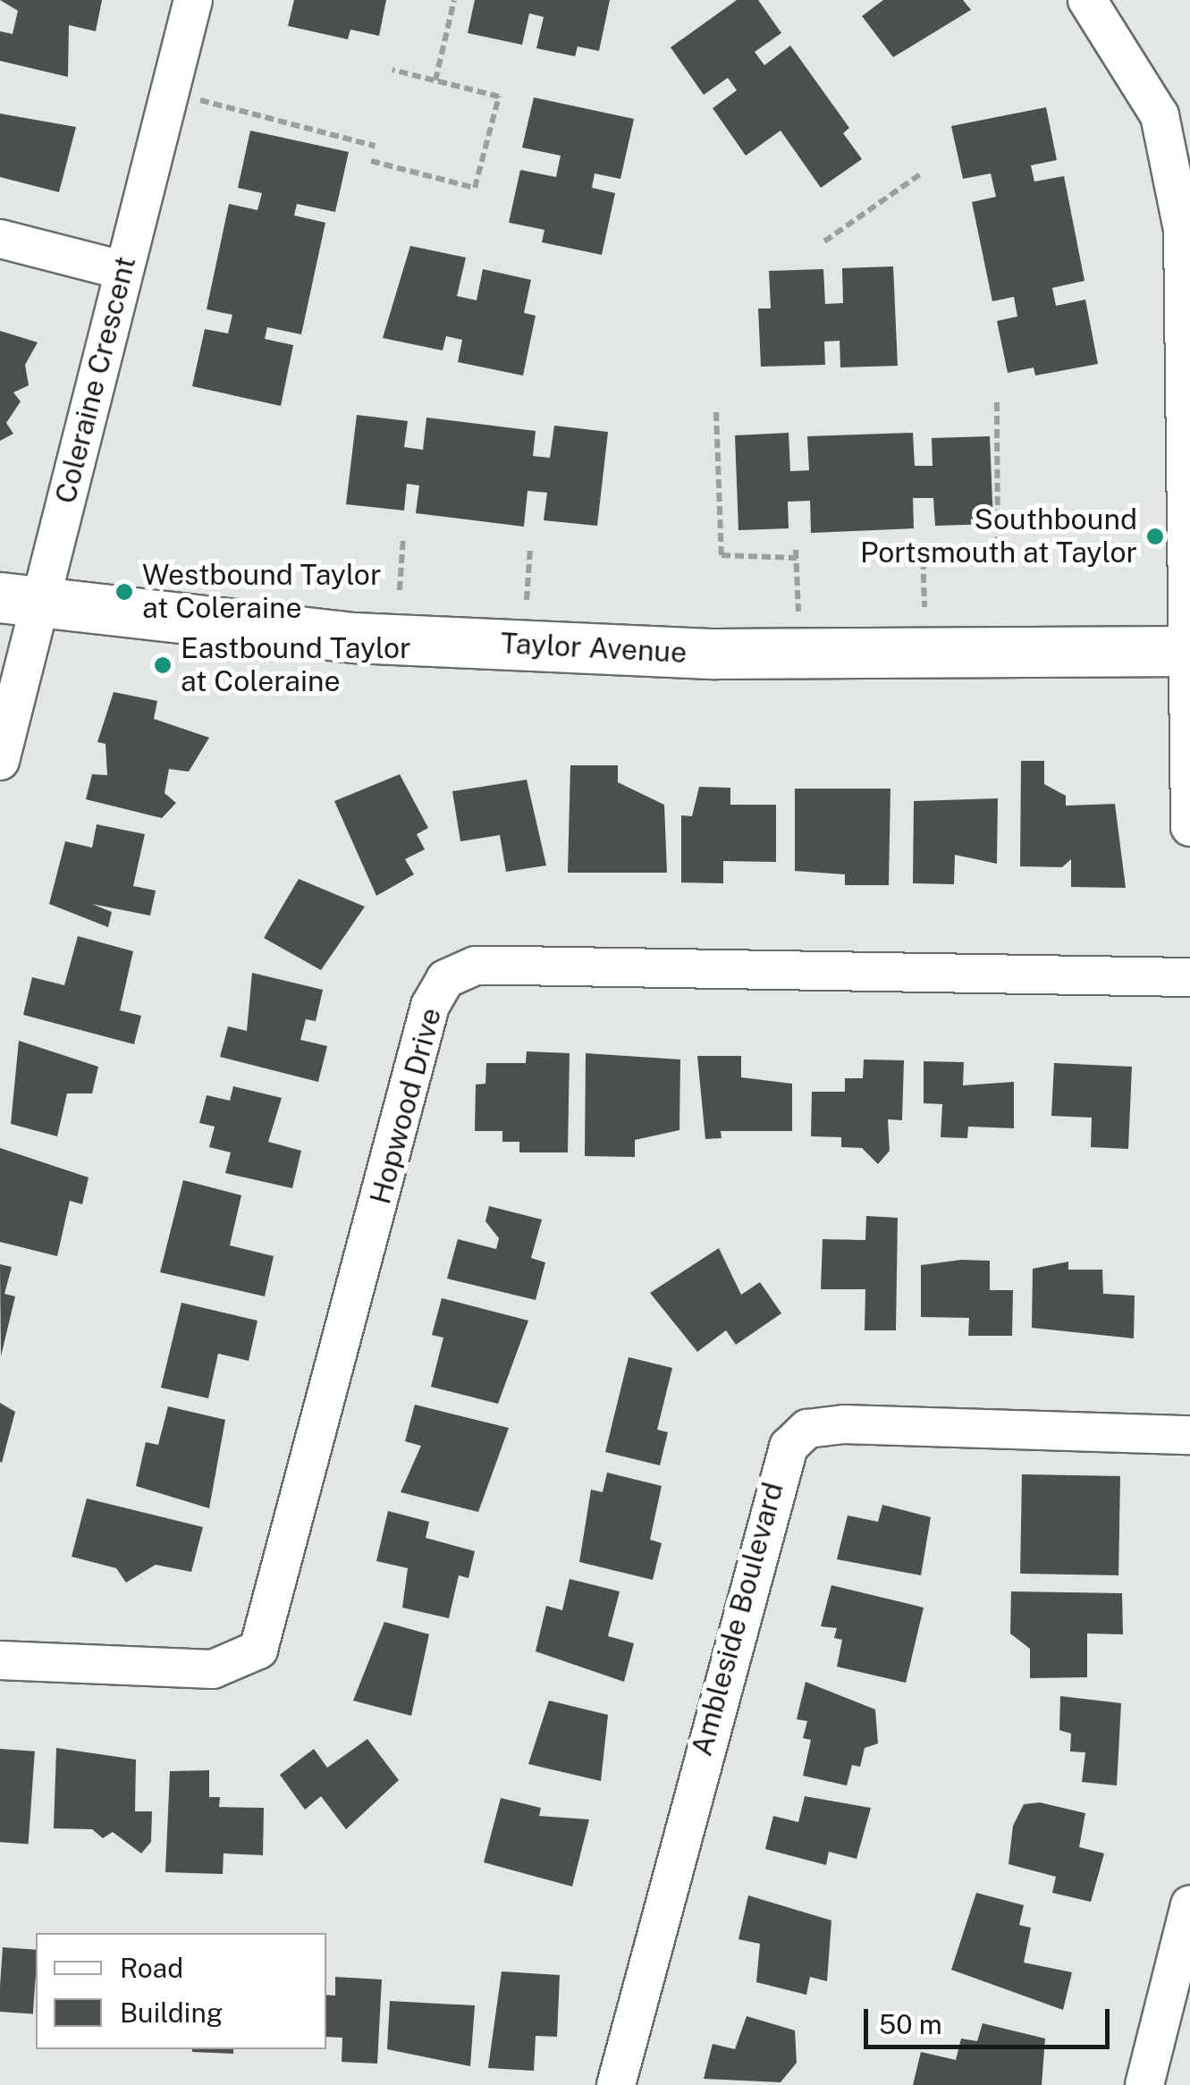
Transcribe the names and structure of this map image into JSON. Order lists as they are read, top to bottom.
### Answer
{
  "streets": {
    "street": [
      "Coleraine Crescent",
      "Taylor Avenue",
      "Hopwood Drive",
      "Ambleside Boulevard"
    ]
  },
  "crossings": [
    ["Coleraine Crescent", "Taylor Avenue"]
  ],
  "places": ["Southbound Portsmouth at Taylor", "Westbound Taylor at Coleraine", "Eastbound Taylor at Coleraine"],
  "legend": ["Road", "Building"],
  "scale_bar": "50 m"
}
